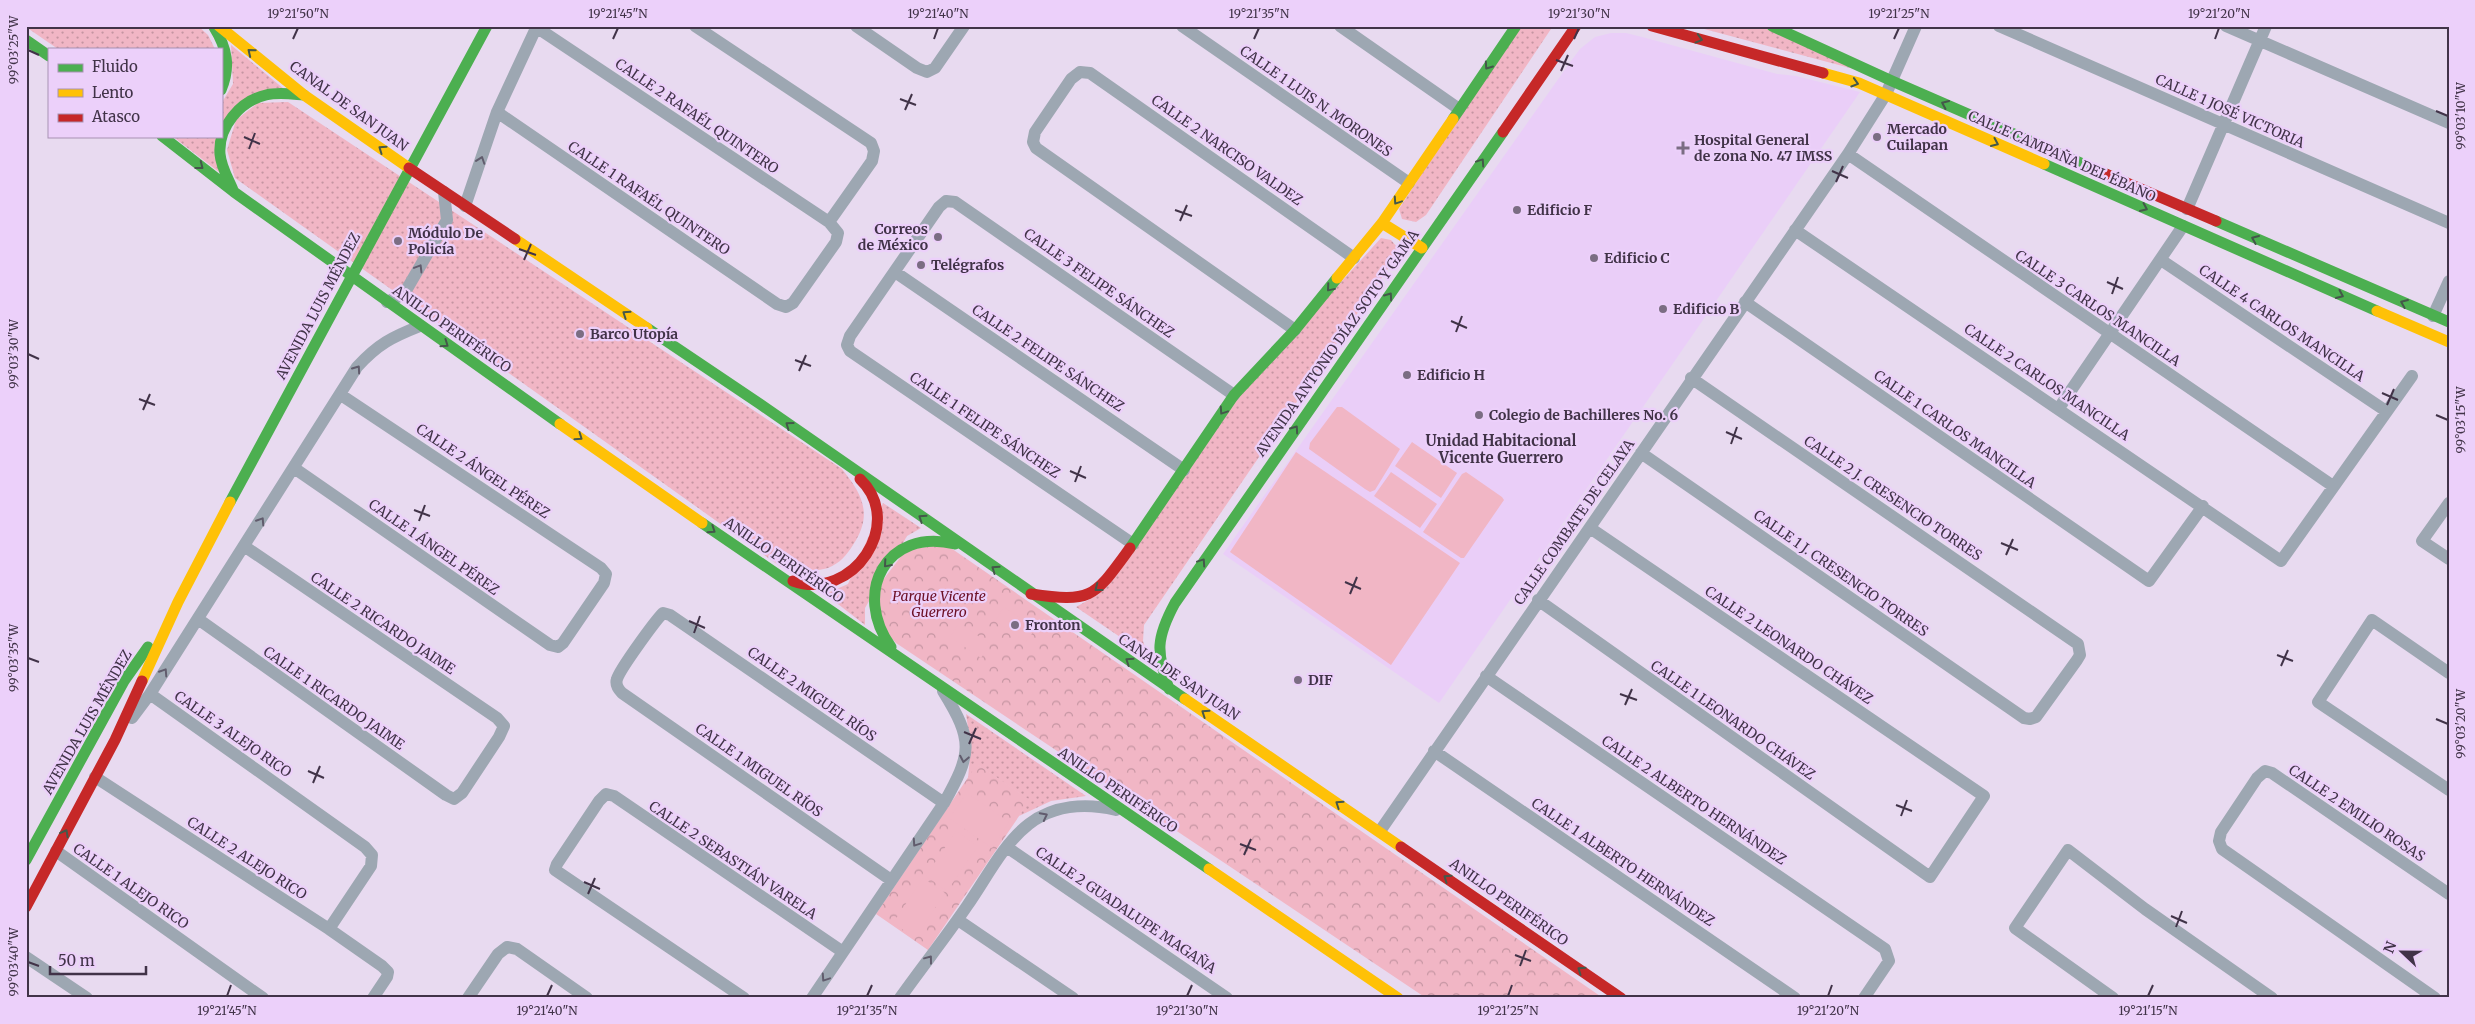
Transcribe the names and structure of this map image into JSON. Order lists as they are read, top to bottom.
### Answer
{
  "streets": {
    "main road": [
      "CANAL DE SAN JUAN",
      "CALLE CAMPAÑA DEL ÉBANO",
      "AVENIDA LUIS MÉNDEZ",
      "ANILLO PERIFÉRICO",
      "AVENIDA ANTONIO DÍAZ SOTO Y GAMA"
    ],
    "street": [
      "CALLE 1 LUIS N. MORONES",
      "CALLE 1 JOSÉ VICTORIA",
      "CALLE 2 RAFAÉL QUINTERO",
      "CALLE 2 NARCISO VALDEZ",
      "CALLE 1 RAFAÉL QUINTERO",
      "CALLE 3 FELIPE SÁNCHEZ",
      "CALLE 3 CARLOS MANCILLA",
      "CALLE 4 CARLOS MANCILLA",
      "CALLE 2 FELIPE SÁNCHEZ",
      "CALLE 2 CARLOS MANCILLA",
      "CALLE 1 FELIPE SÁNCHEZ",
      "CALLE 1 CARLOS MANCILLA",
      "CALLE 2 ÁNGEL PÉREZ",
      "CALLE 2 J. CRESENCIO TORRES",
      "CALLE COMBATE DE CELAYA",
      "CALLE 1 ÁNGEL PÉREZ",
      "CALLE 1 J. CRESENCIO TORRES",
      "CALLE 2 RICARDO JAIME",
      "CALLE 2 LEONARDO CHÁVEZ",
      "CALLE 2 MIGUEL RÍOS",
      "CALLE 1 RICARDO JAIME",
      "CALLE 1 LEONARDO CHÁVEZ",
      "CALLE 3 ALEJO RICO",
      "CALLE 1 MIGUEL RÍOS",
      "CALLE 2 ALBERTO HERNÁNDEZ",
      "CALLE 2 EMILIO ROSAS",
      "CALLE 2 ALEJO RICO",
      "CALLE 2 SEBASTIÁN VARELA",
      "CALLE 1 ALBERTO HERNÁNDEZ",
      "CALLE 1 ALEJO RICO",
      "CALLE 2 GUADALUPE MAGAÑA"
    ]
  },
  "crossings": [
    ["CANAL DE SAN JUAN", "ANILLO PERIFÉRICO"],
    ["CANAL DE SAN JUAN", "AVENIDA ANTONIO DÍAZ SOTO Y GAMA"],
    ["CANAL DE SAN JUAN", "CALLE COMBATE DE CELAYA"],
    ["CALLE 2 RAFAÉL QUINTERO", "CALLE 1 RAFAÉL QUINTERO"],
    ["CALLE CAMPAÑA DEL ÉBANO", "CALLE COMBATE DE CELAYA"],
    ["CALLE 3 FELIPE SÁNCHEZ", "CALLE 2 FELIPE SÁNCHEZ"],
    ["CALLE 3 FELIPE SÁNCHEZ", "CALLE 1 FELIPE SÁNCHEZ"],
    ["AVENIDA LUIS MÉNDEZ", "ANILLO PERIFÉRICO"],
    ["AVENIDA LUIS MÉNDEZ", "CALLE 2 ÁNGEL PÉREZ"],
    ["AVENIDA LUIS MÉNDEZ", "CALLE 1 ÁNGEL PÉREZ"],
    ["AVENIDA LUIS MÉNDEZ", "CALLE 2 RICARDO JAIME"],
    ["AVENIDA LUIS MÉNDEZ", "CALLE 1 RICARDO JAIME"],
    ["AVENIDA LUIS MÉNDEZ", "CALLE 3 ALEJO RICO"],
    ["AVENIDA LUIS MÉNDEZ", "CALLE 2 ALEJO RICO"],
    ["AVENIDA LUIS MÉNDEZ", "CALLE 1 ALEJO RICO"],
    ["CALLE 3 CARLOS MANCILLA", "CALLE 2 CARLOS MANCILLA"],
    ["CALLE 3 CARLOS MANCILLA", "CALLE COMBATE DE CELAYA"],
    ["ANILLO PERIFÉRICO", "CALLE COMBATE DE CELAYA"],
    ["CALLE 2 FELIPE SÁNCHEZ", "CALLE 1 FELIPE SÁNCHEZ"],
    ["CALLE 2 CARLOS MANCILLA", "CALLE 1 CARLOS MANCILLA"],
    ["CALLE 2 CARLOS MANCILLA", "CALLE COMBATE DE CELAYA"],
    ["CALLE 1 CARLOS MANCILLA", "CALLE COMBATE DE CELAYA"],
    ["CALLE 2 ÁNGEL PÉREZ", "CALLE 1 ÁNGEL PÉREZ"],
    ["CALLE 2 J. CRESENCIO TORRES", "CALLE COMBATE DE CELAYA"],
    ["CALLE 2 J. CRESENCIO TORRES", "CALLE 1 J. CRESENCIO TORRES"],
    ["CALLE COMBATE DE CELAYA", "CALLE 1 J. CRESENCIO TORRES"],
    ["CALLE COMBATE DE CELAYA", "CALLE 2 LEONARDO CHÁVEZ"],
    ["CALLE COMBATE DE CELAYA", "CALLE 1 LEONARDO CHÁVEZ"],
    ["CALLE COMBATE DE CELAYA", "CALLE 2 ALBERTO HERNÁNDEZ"],
    ["CALLE COMBATE DE CELAYA", "CALLE 1 ALBERTO HERNÁNDEZ"],
    ["CALLE 2 RICARDO JAIME", "CALLE 1 RICARDO JAIME"],
    ["CALLE 2 LEONARDO CHÁVEZ", "CALLE 1 LEONARDO CHÁVEZ"],
    ["CALLE 2 MIGUEL RÍOS", "CALLE 1 MIGUEL RÍOS"],
    ["CALLE 3 ALEJO RICO", "CALLE 2 ALEJO RICO"]
  ],
  "one_way": ["CANAL DE SAN JUAN"],
  "districts": ["Unidad Habitacional Vicente Guerrero"],
  "parks": ["Parque Vicente Guerrero"],
  "places": {
    "other": [
      "Mercado Cuilapan",
      "Edificio F",
      "Correos de México",
      "Módulo De Policía",
      "Edificio C",
      "Telégrafos",
      "Edificio B",
      "Barco Utopía",
      "Edificio H",
      "Colegio de Bachilleres No. 6",
      "Fronton",
      "DIF"
    ],
    "health": ["Hospital General de zona No. 47 IMSS"]
  },
  "legend": ["Fluido", "Lento", "Atasco"],
  "scale_bar": "50 m",
  "north": "left",
  "coordinates": [
    "19°21'50\"N",
    "19°21'45\"N",
    "19°21'40\"N",
    "19°21'35\"N",
    "19°21'30\"N",
    "19°21'25\"N",
    "19°21'20\"N",
    "99°03'25\"W",
    "99°03'10\"W",
    "99°03'30\"W",
    "99°03'15\"W",
    "99°03'35\"W",
    "99°03'20\"W",
    "99°03'40\"W",
    "19°21'15\"N"
  ]
}
